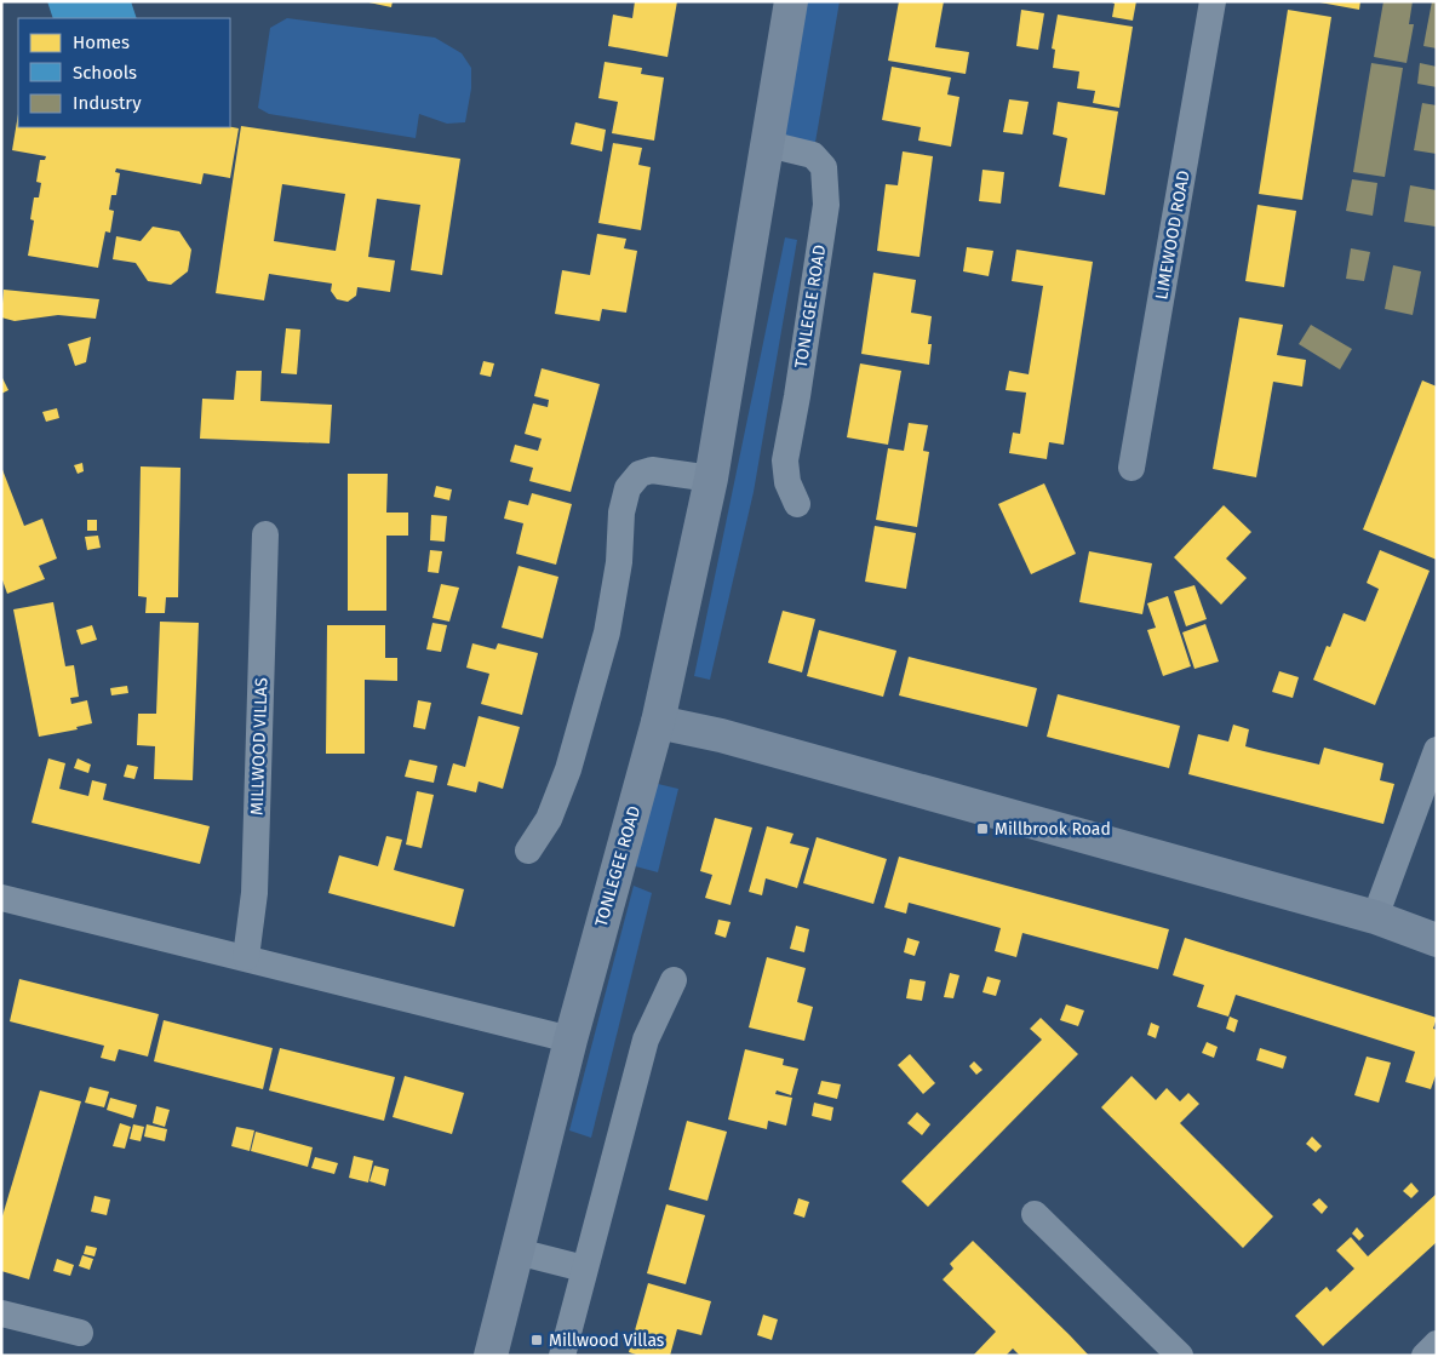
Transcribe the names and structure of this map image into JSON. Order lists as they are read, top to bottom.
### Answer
{
  "streets": {
    "main road": ["TONLEGEE ROAD"],
    "street": ["LIMEWOOD ROAD", "MILLWOOD VILLAS"]
  },
  "places": {
    "transit": ["Millbrook Road", "Millwood Villas"]
  },
  "legend": ["Homes", "Schools", "Industry"]
}
